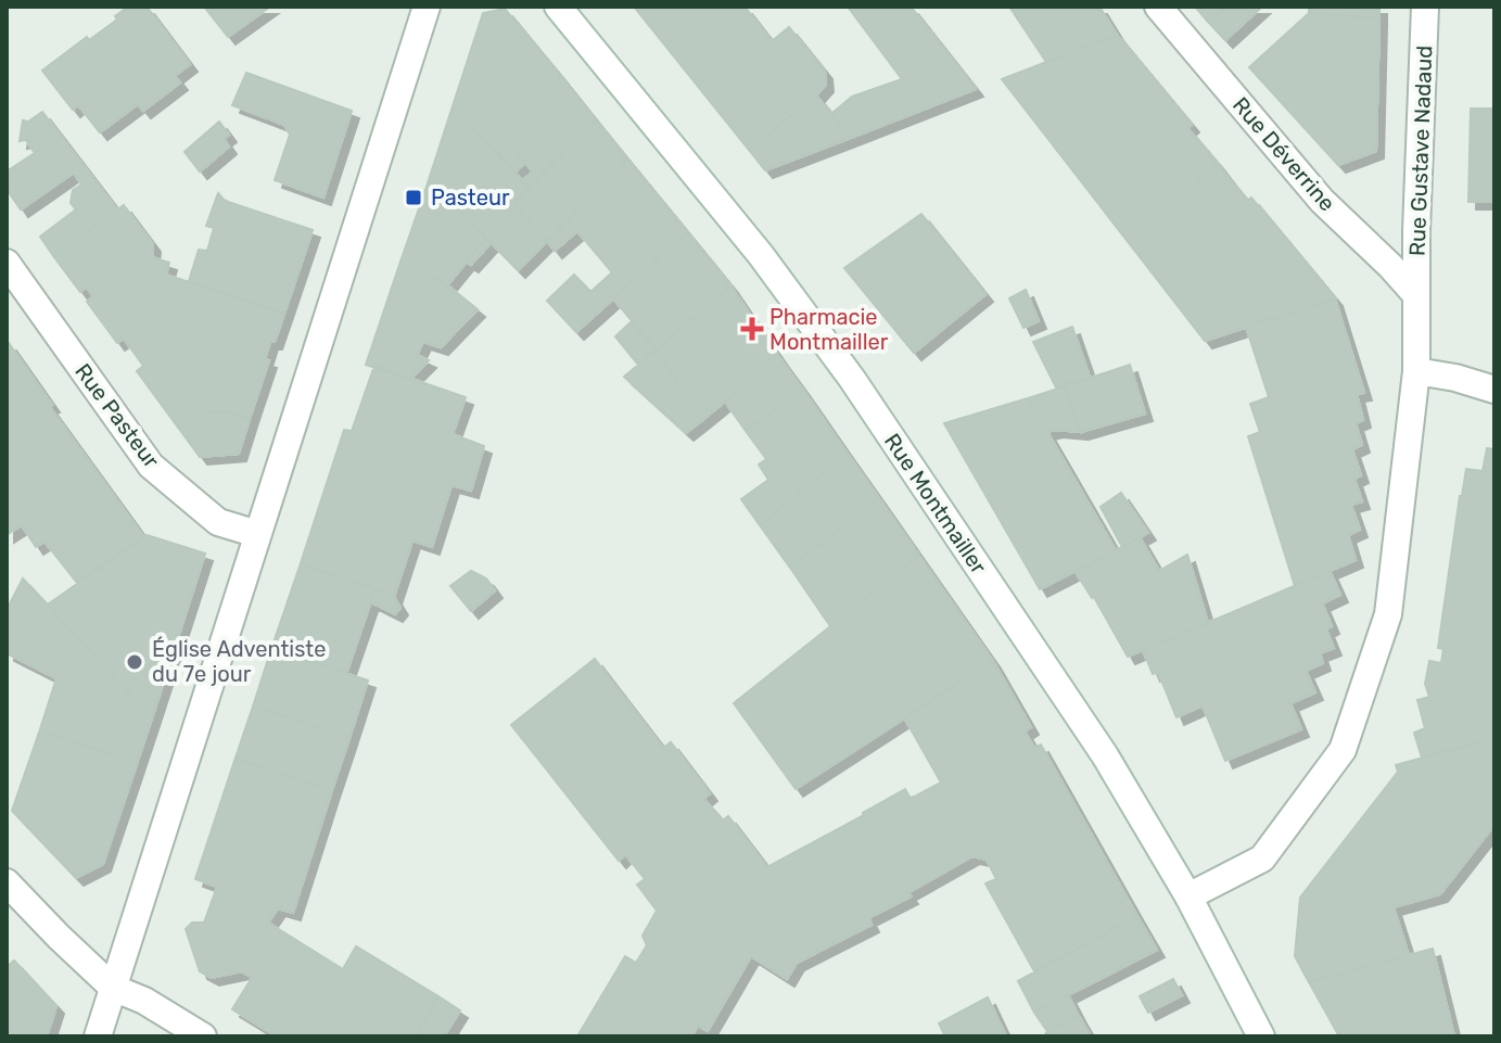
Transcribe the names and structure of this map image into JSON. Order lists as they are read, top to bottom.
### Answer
{
  "streets": {
    "street": [
      "Rue Gustave Nadaud",
      "Rue Déverrine",
      "Rue Pasteur",
      "Rue Montmailler"
    ]
  },
  "crossings": [
    ["Rue Gustave Nadaud", "Rue Déverrine"],
    ["Rue Gustave Nadaud", "Rue Montmailler"]
  ],
  "places": {
    "transit": ["Pasteur"],
    "health": ["Pharmacie Montmailler"],
    "other": ["Église Adventiste du 7e jour"]
  }
}
